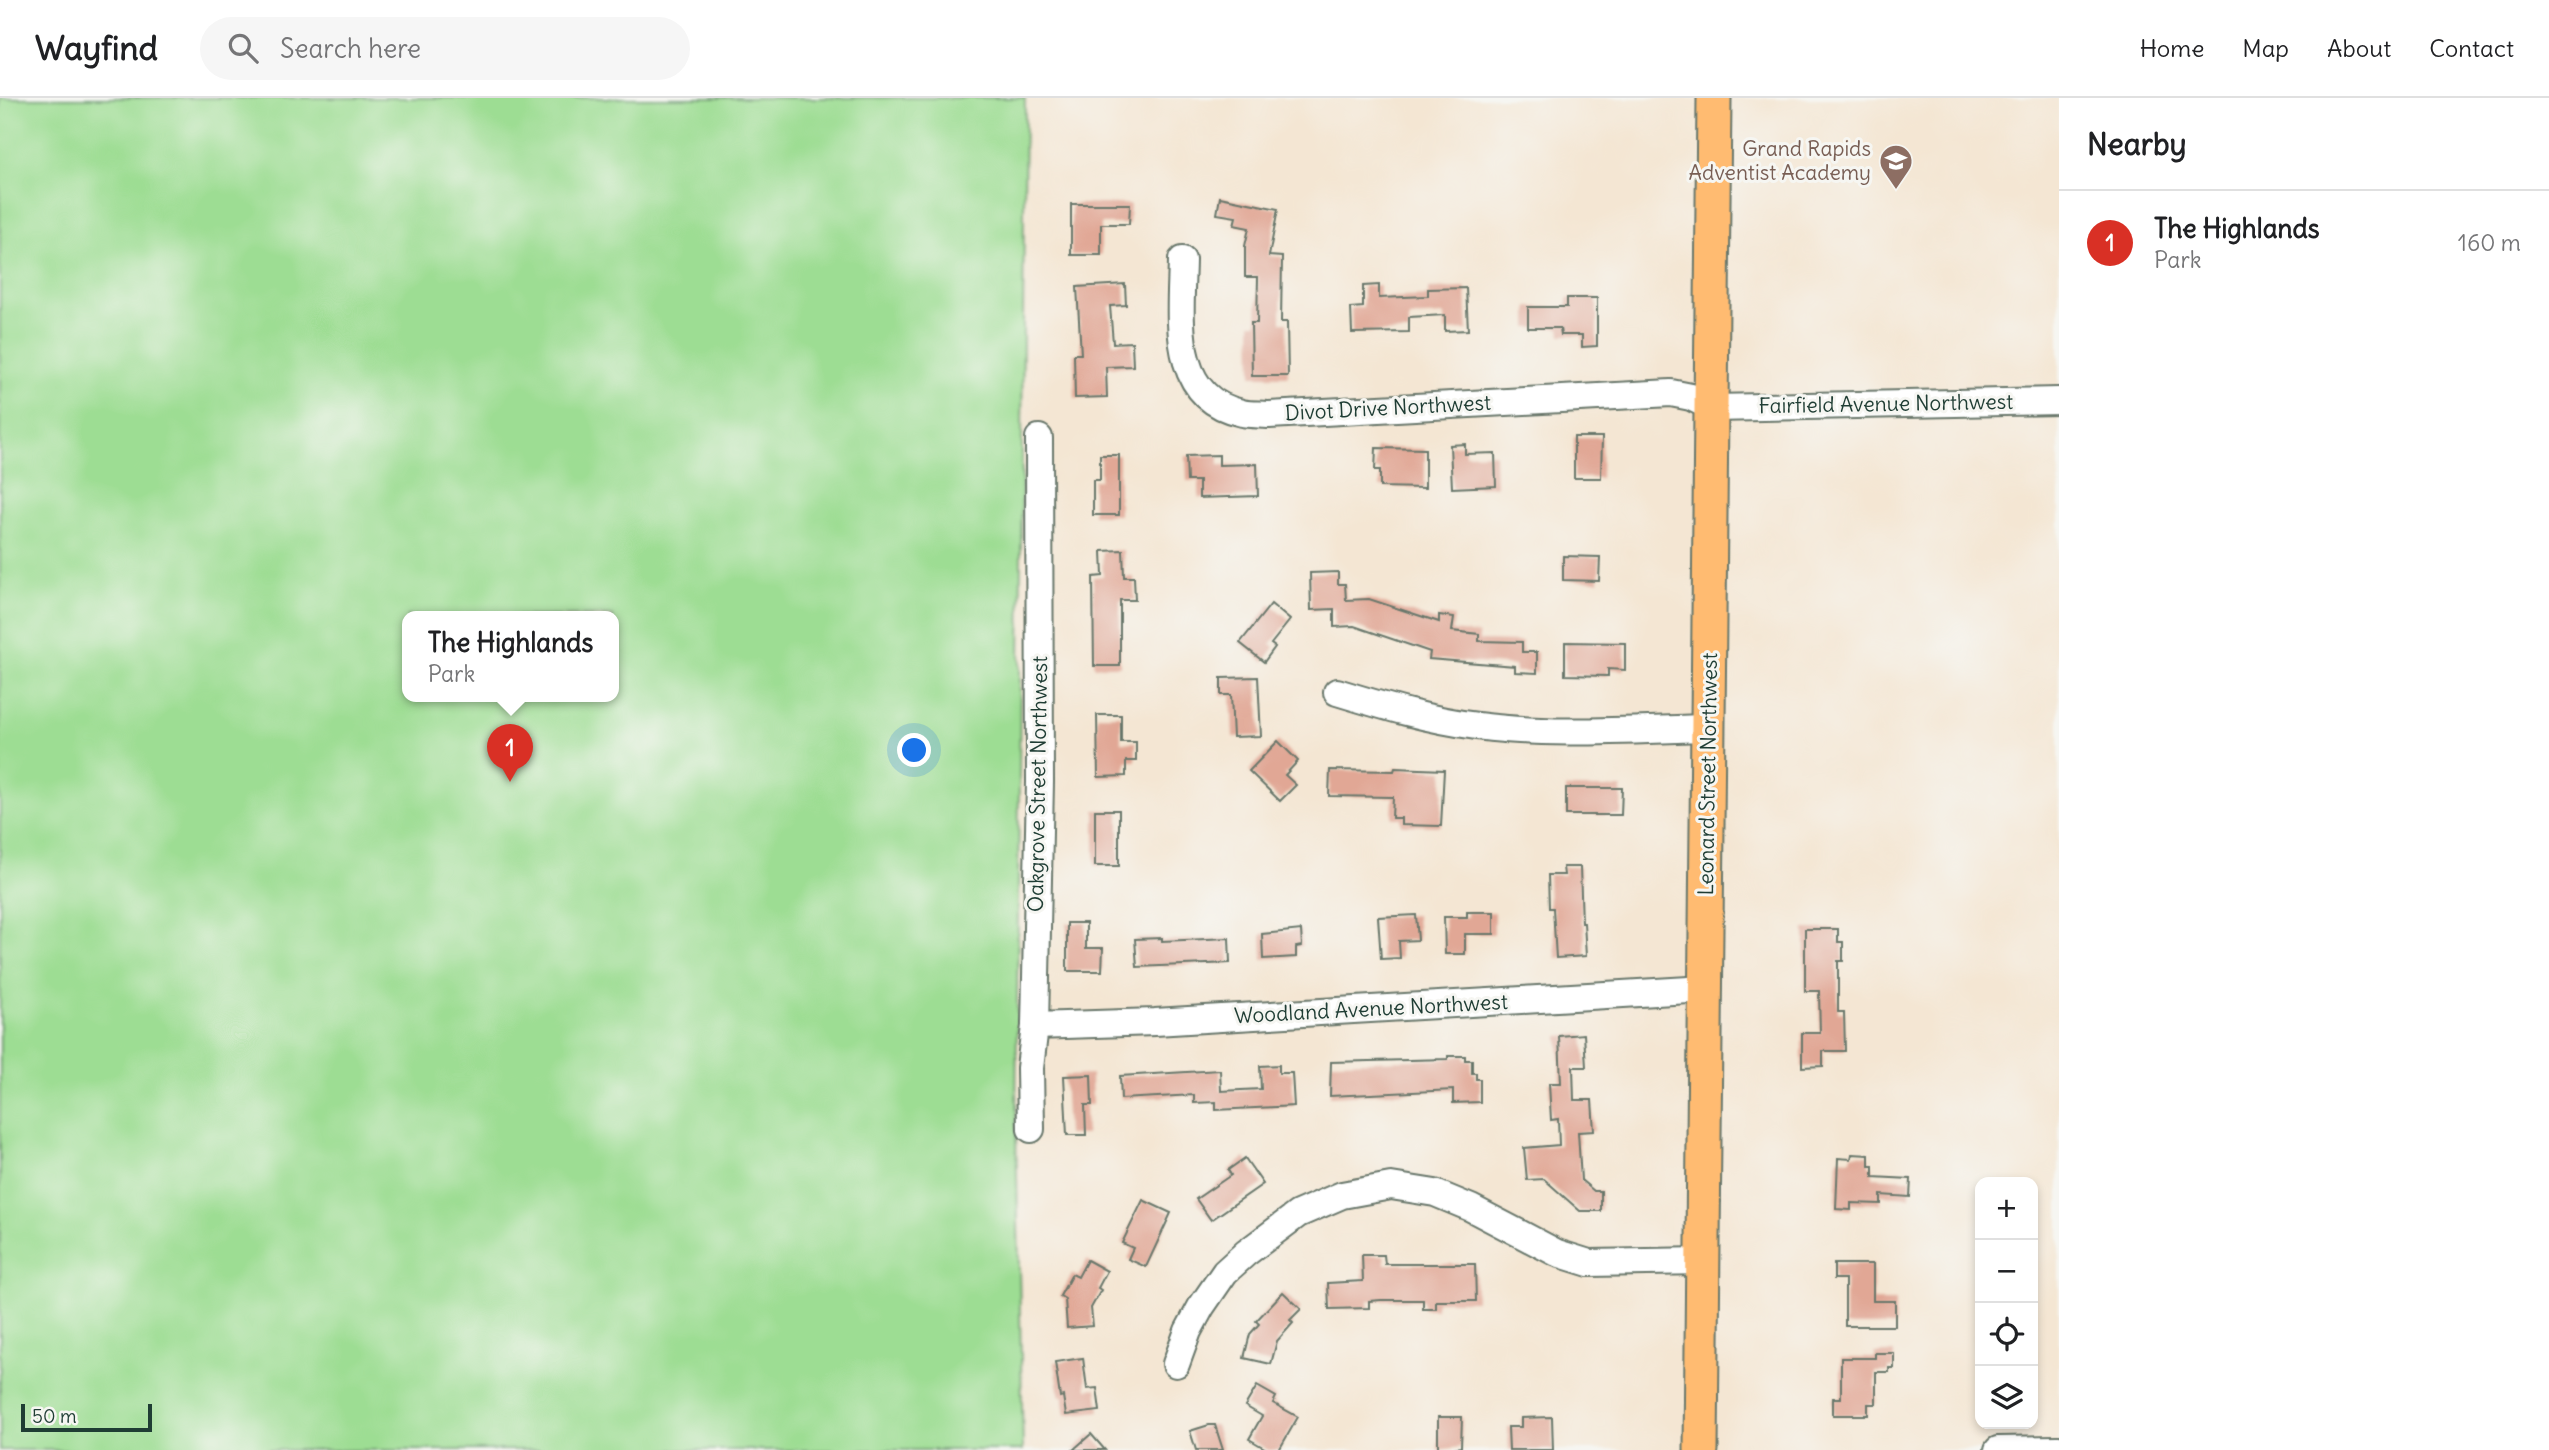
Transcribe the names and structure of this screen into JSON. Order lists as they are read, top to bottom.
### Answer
{
  "streets": {
    "main road": ["Leonard Street Northwest"],
    "street": [
      "Fairfield Avenue Northwest",
      "Divot Drive Northwest",
      "Oakgrove Street Northwest",
      "Woodland Avenue Northwest"
    ]
  },
  "crossings": [
    ["Fairfield Avenue Northwest", "Divot Drive Northwest"],
    ["Fairfield Avenue Northwest", "Leonard Street Northwest"],
    ["Divot Drive Northwest", "Leonard Street Northwest"],
    ["Leonard Street Northwest", "Woodland Avenue Northwest"],
    ["Oakgrove Street Northwest", "Woodland Avenue Northwest"]
  ],
  "places": {
    "school or university": ["Grand Rapids Adventist Academy"]
  },
  "scale_bar": "50 m",
  "page": {
    "header": "Wayfind",
    "search": "Search here",
    "nav": [
      "Home",
      "Map",
      "About",
      "Contact"
    ],
    "heading": "Nearby",
    "list": [
      {
        "mark": "1",
        "name": "The Highlands",
        "note": "Park",
        "value": "160 m"
      }
    ],
    "popup": ["The Highlands", "Park"],
    "pins": "1",
    "map_buttons": ["+", "−"],
    "scale": "50 m"
  }
}
